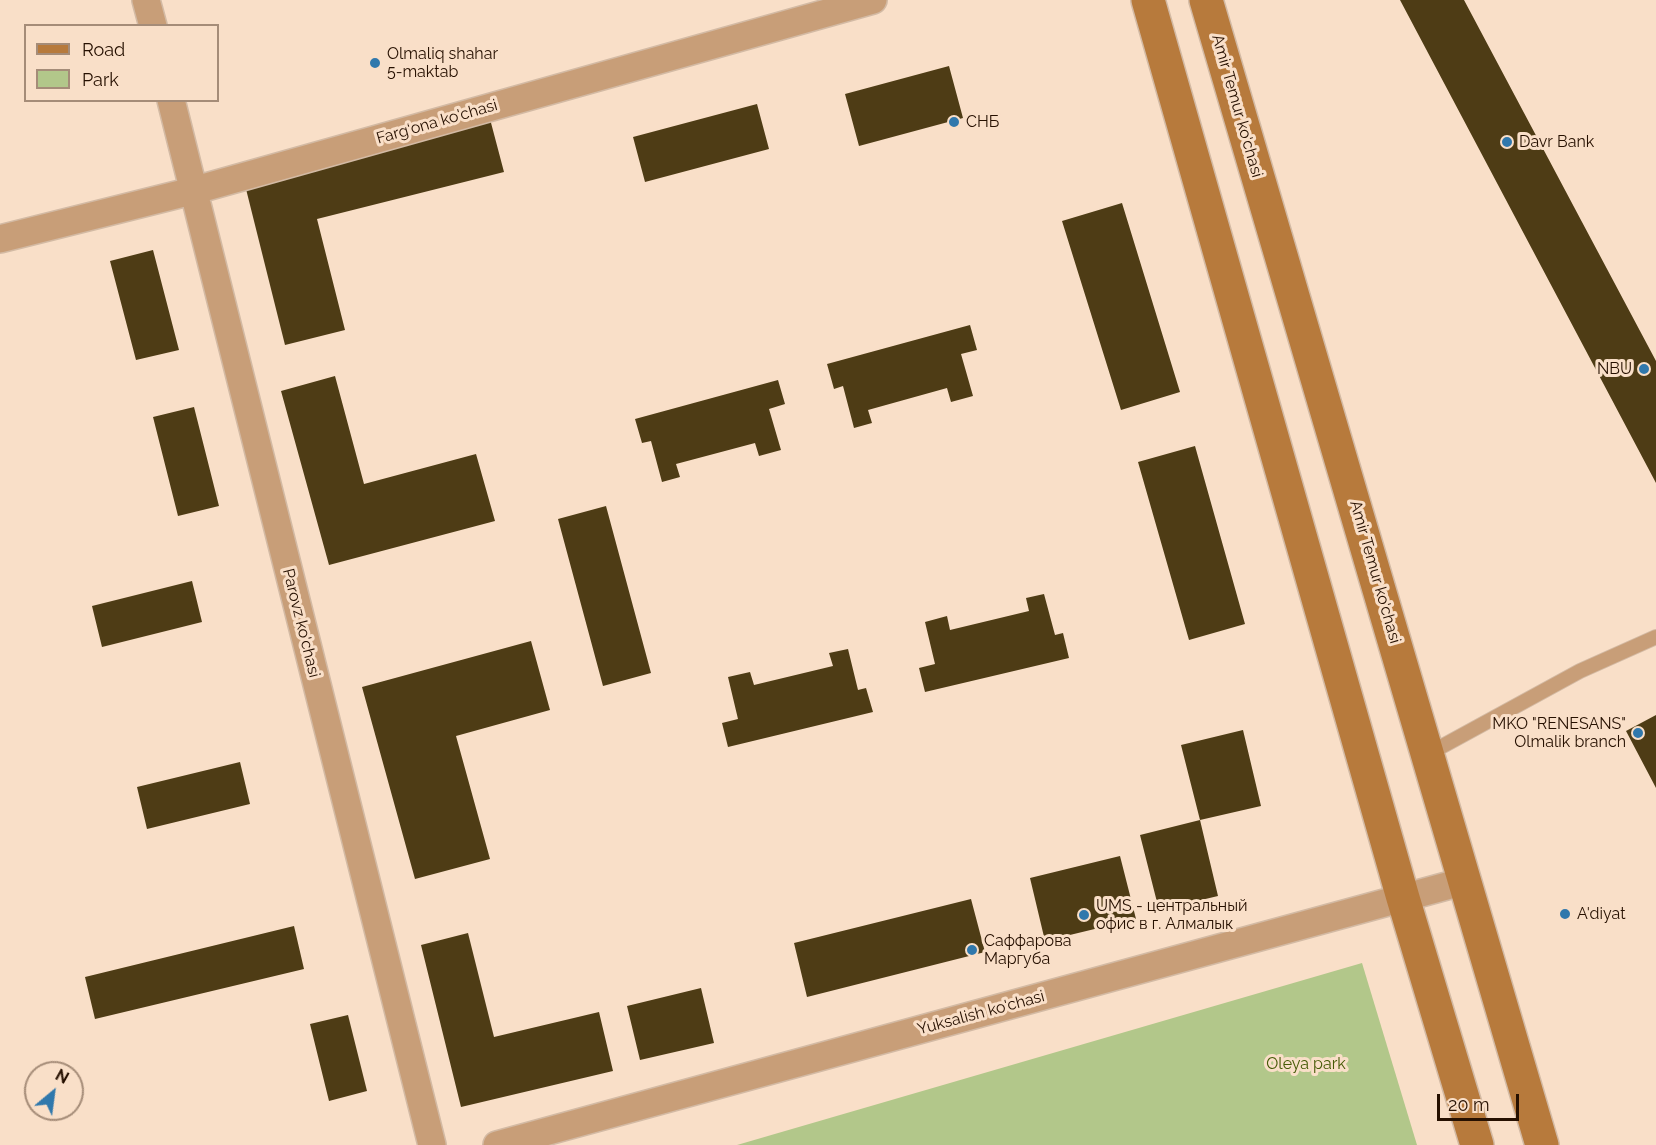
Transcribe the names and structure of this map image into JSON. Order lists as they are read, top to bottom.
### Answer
{
  "streets": {
    "main road": ["Amir Temur ko'chasi"],
    "street": ["Farg‘ona ko'chasi", "Parovz ko'chasi", "Yuksalish ko'chasi"]
  },
  "crossings": [
    ["Amir Temur ko'chasi", "Yuksalish ko'chasi"],
    ["Farg‘ona ko'chasi", "Parovz ko'chasi"]
  ],
  "parks": ["Oleya park"],
  "places": [
    "Olmaliq shahar 5-maktab",
    "СНБ",
    "Davr Bank",
    "NBU",
    "MKO \"RENESANS\" Olmalik branch",
    "A'diyat",
    "UMS - центральный офис в г. Алмалык",
    "Саффарова Маргуба"
  ],
  "legend": ["Road", "Park"],
  "scale_bar": "20 m",
  "north": "top right"
}
